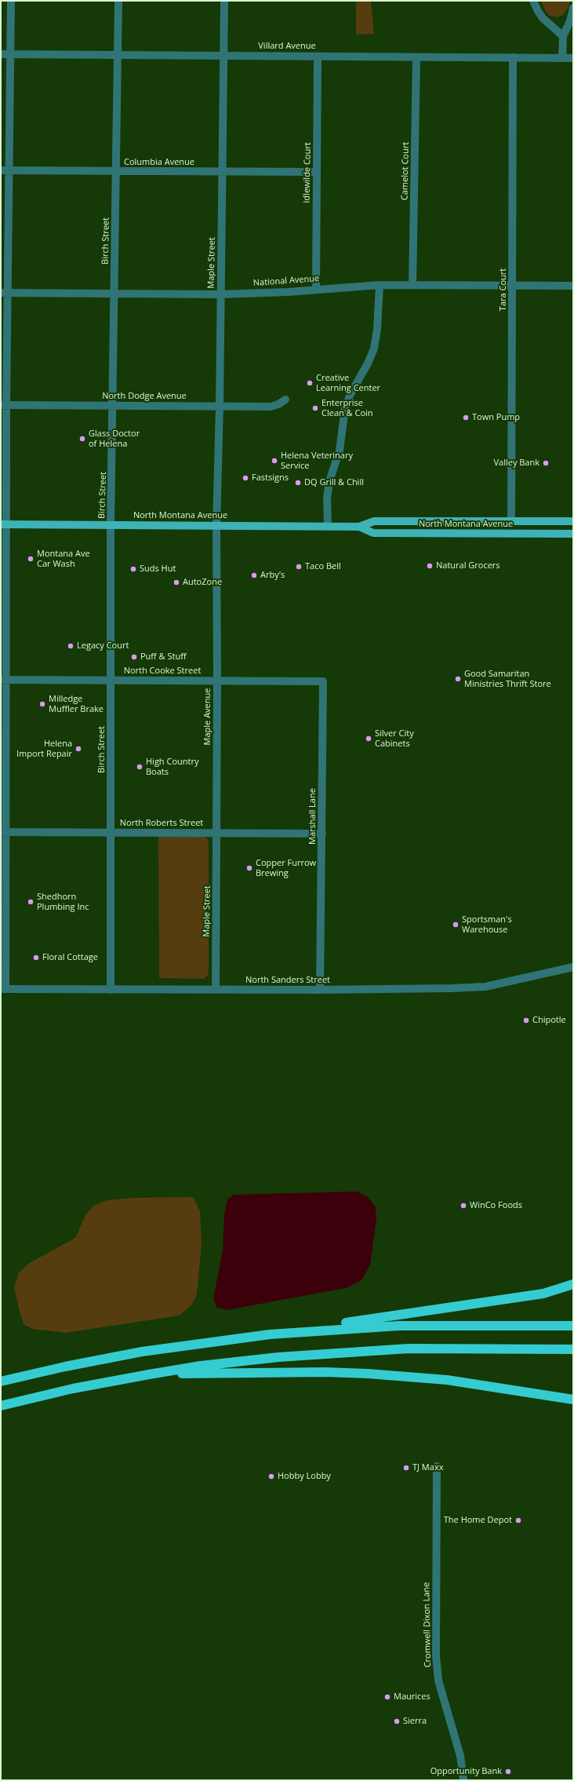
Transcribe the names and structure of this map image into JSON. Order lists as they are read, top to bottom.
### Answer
{
  "streets": {
    "main road": ["North Montana Avenue"],
    "street": [
      "Villard Avenue",
      "Columbia Avenue",
      "Camelot Court",
      "Idlewilde Court",
      "Birch Street",
      "Maple Street",
      "National Avenue",
      "Tara Court",
      "North Dodge Avenue",
      "North Cooke Street",
      "Maple Avenue",
      "Marshall Lane",
      "North Roberts Street",
      "North Sanders Street",
      "Cromwell Dixon Lane"
    ]
  },
  "crossings": [
    ["Villard Avenue", "Camelot Court"],
    ["Villard Avenue", "Idlewilde Court"],
    ["Villard Avenue", "Birch Street"],
    ["Villard Avenue", "Maple Street"],
    ["Villard Avenue", "Tara Court"],
    ["Columbia Avenue", "Idlewilde Court"],
    ["Columbia Avenue", "Birch Street"],
    ["Columbia Avenue", "Maple Street"],
    ["Camelot Court", "National Avenue"],
    ["Idlewilde Court", "National Avenue"],
    ["Birch Street", "National Avenue"],
    ["Birch Street", "North Dodge Avenue"],
    ["Birch Street", "North Montana Avenue"],
    ["Birch Street", "North Cooke Street"],
    ["Birch Street", "North Roberts Street"],
    ["Birch Street", "North Sanders Street"],
    ["Maple Street", "National Avenue"],
    ["Maple Street", "North Dodge Avenue"],
    ["Maple Street", "North Montana Avenue"],
    ["Maple Street", "Maple Avenue"],
    ["Maple Street", "North Roberts Street"],
    ["Maple Street", "North Sanders Street"],
    ["National Avenue", "Tara Court"],
    ["Tara Court", "North Montana Avenue"],
    ["North Montana Avenue", "Maple Avenue"],
    ["North Cooke Street", "Maple Avenue"],
    ["North Cooke Street", "Marshall Lane"],
    ["Maple Avenue", "North Roberts Street"],
    ["Marshall Lane", "North Roberts Street"],
    ["Marshall Lane", "North Sanders Street"]
  ],
  "places": [
    "Creative Learning Center",
    "Enterprise Clean & Coin",
    "Town Pump",
    "Glass Doctor of Helena",
    "Helena Veterinary Service",
    "Valley Bank",
    "Fastsigns",
    "DQ Grill & Chill",
    "Montana Ave Car Wash",
    "Natural Grocers",
    "Taco Bell",
    "Suds Hut",
    "Arby's",
    "AutoZone",
    "Legacy Court",
    "Puff & Stuff",
    "Good Samaritan Ministries Thrift Store",
    "Milledge Muffler Brake",
    "Silver City Cabinets",
    "Helena Import Repair",
    "High Country Boats",
    "Copper Furrow Brewing",
    "Shedhorn Plumbing Inc",
    "Sportsman's Warehouse",
    "Floral Cottage",
    "Chipotle",
    "WinCo Foods",
    "TJ Maxx",
    "Hobby Lobby",
    "The Home Depot",
    "Maurices",
    "Sierra",
    "Opportunity Bank"
  ]
}
